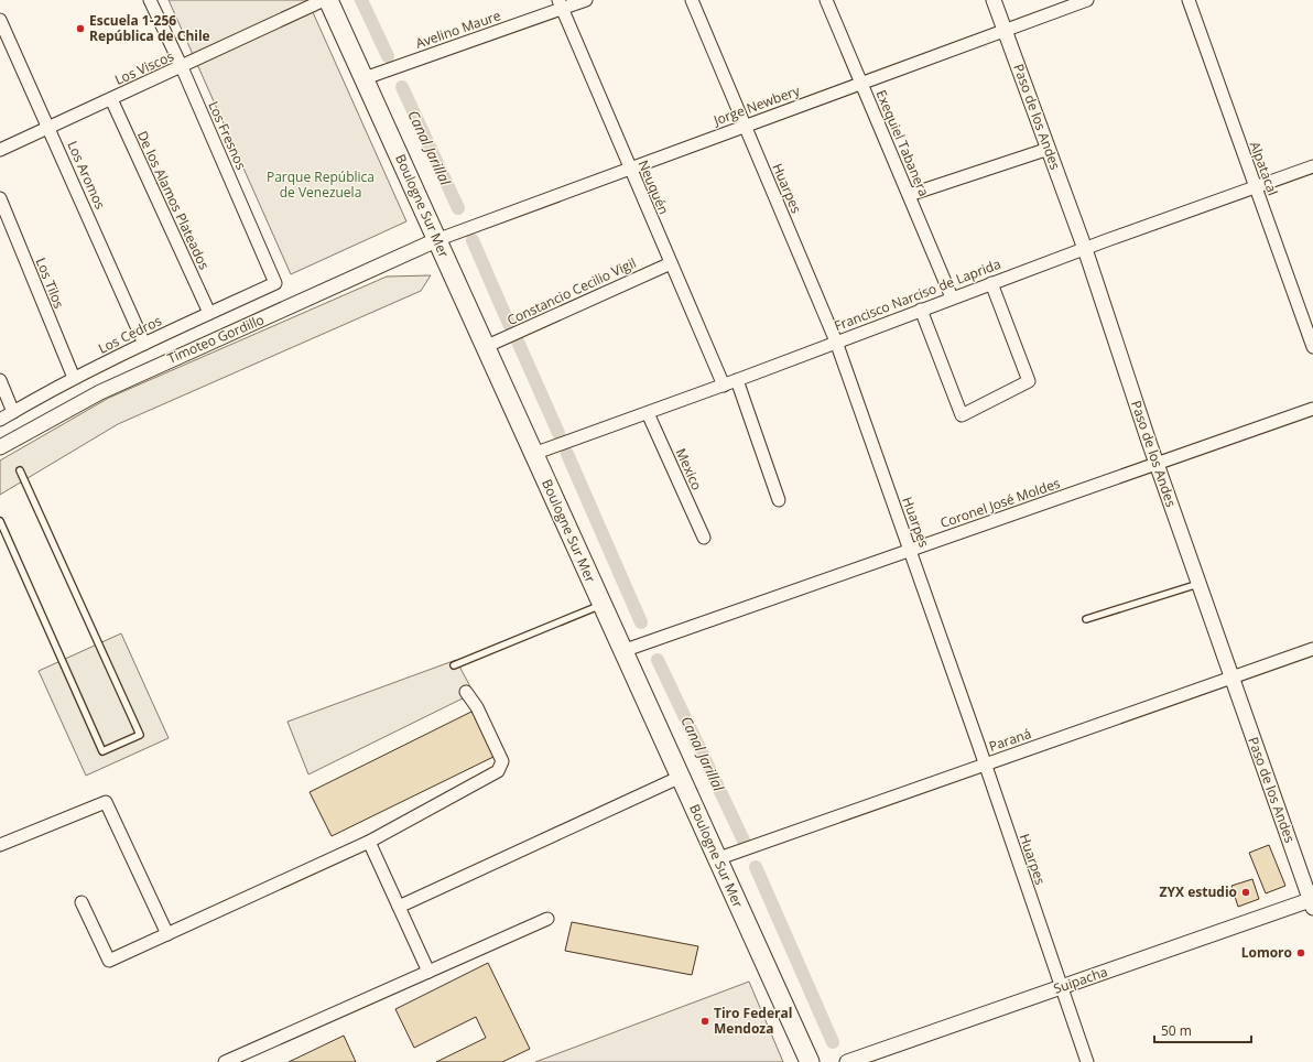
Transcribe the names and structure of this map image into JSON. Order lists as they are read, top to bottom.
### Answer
{
  "streets": {
    "main road": ["Boulogne Sur Mer"],
    "street": [
      "Avelino Maure",
      "Los Viscos",
      "Jorge Newbery",
      "Paso de los Andes",
      "Los Fresnos",
      "Exequiel Tabanera",
      "Alpatacal",
      "Los Aromos",
      "Neuquén",
      "Huarpes",
      "De los Alamos Plateados",
      "Los Tilos",
      "Constancio Cecilio Vigil",
      "Francisco Narciso de Laprida",
      "Los Cedros",
      "Timoteo Gordillo",
      "Mexico",
      "Coronel José Moldes",
      "Paraná",
      "Suipacha"
    ]
  },
  "crossings": [
    ["Avelino Maure", "Neuquén"],
    ["Avelino Maure", "Boulogne Sur Mer"],
    ["Los Viscos", "Los Fresnos"],
    ["Los Viscos", "Los Aromos"],
    ["Los Viscos", "De los Alamos Plateados"],
    ["Jorge Newbery", "Paso de los Andes"],
    ["Jorge Newbery", "Exequiel Tabanera"],
    ["Jorge Newbery", "Neuquén"],
    ["Jorge Newbery", "Huarpes"],
    ["Jorge Newbery", "Boulogne Sur Mer"],
    ["Jorge Newbery", "Timoteo Gordillo"],
    ["Paso de los Andes", "Francisco Narciso de Laprida"],
    ["Paso de los Andes", "Coronel José Moldes"],
    ["Paso de los Andes", "Paraná"],
    ["Paso de los Andes", "Suipacha"],
    ["Los Fresnos", "Los Cedros"],
    ["Exequiel Tabanera", "Francisco Narciso de Laprida"],
    ["Alpatacal", "Francisco Narciso de Laprida"],
    ["Los Aromos", "Los Cedros"],
    ["Neuquén", "Constancio Cecilio Vigil"],
    ["Neuquén", "Francisco Narciso de Laprida"],
    ["Huarpes", "Francisco Narciso de Laprida"],
    ["Huarpes", "Coronel José Moldes"],
    ["Huarpes", "Paraná"],
    ["Huarpes", "Suipacha"],
    ["De los Alamos Plateados", "Los Cedros"],
    ["Boulogne Sur Mer", "Constancio Cecilio Vigil"],
    ["Boulogne Sur Mer", "Francisco Narciso de Laprida"],
    ["Boulogne Sur Mer", "Timoteo Gordillo"],
    ["Boulogne Sur Mer", "Coronel José Moldes"],
    ["Boulogne Sur Mer", "Paraná"],
    ["Los Tilos", "Los Cedros"],
    ["Francisco Narciso de Laprida", "Mexico"]
  ],
  "water": ["Canal Jarillal"],
  "parks": ["Parque República de Venezuela"],
  "places": [
    "Escuela 1-256 República de Chile",
    "ZYX estudio",
    "Lomoro",
    "Tiro Federal Mendoza"
  ],
  "scale_bar": "50 m"
}
